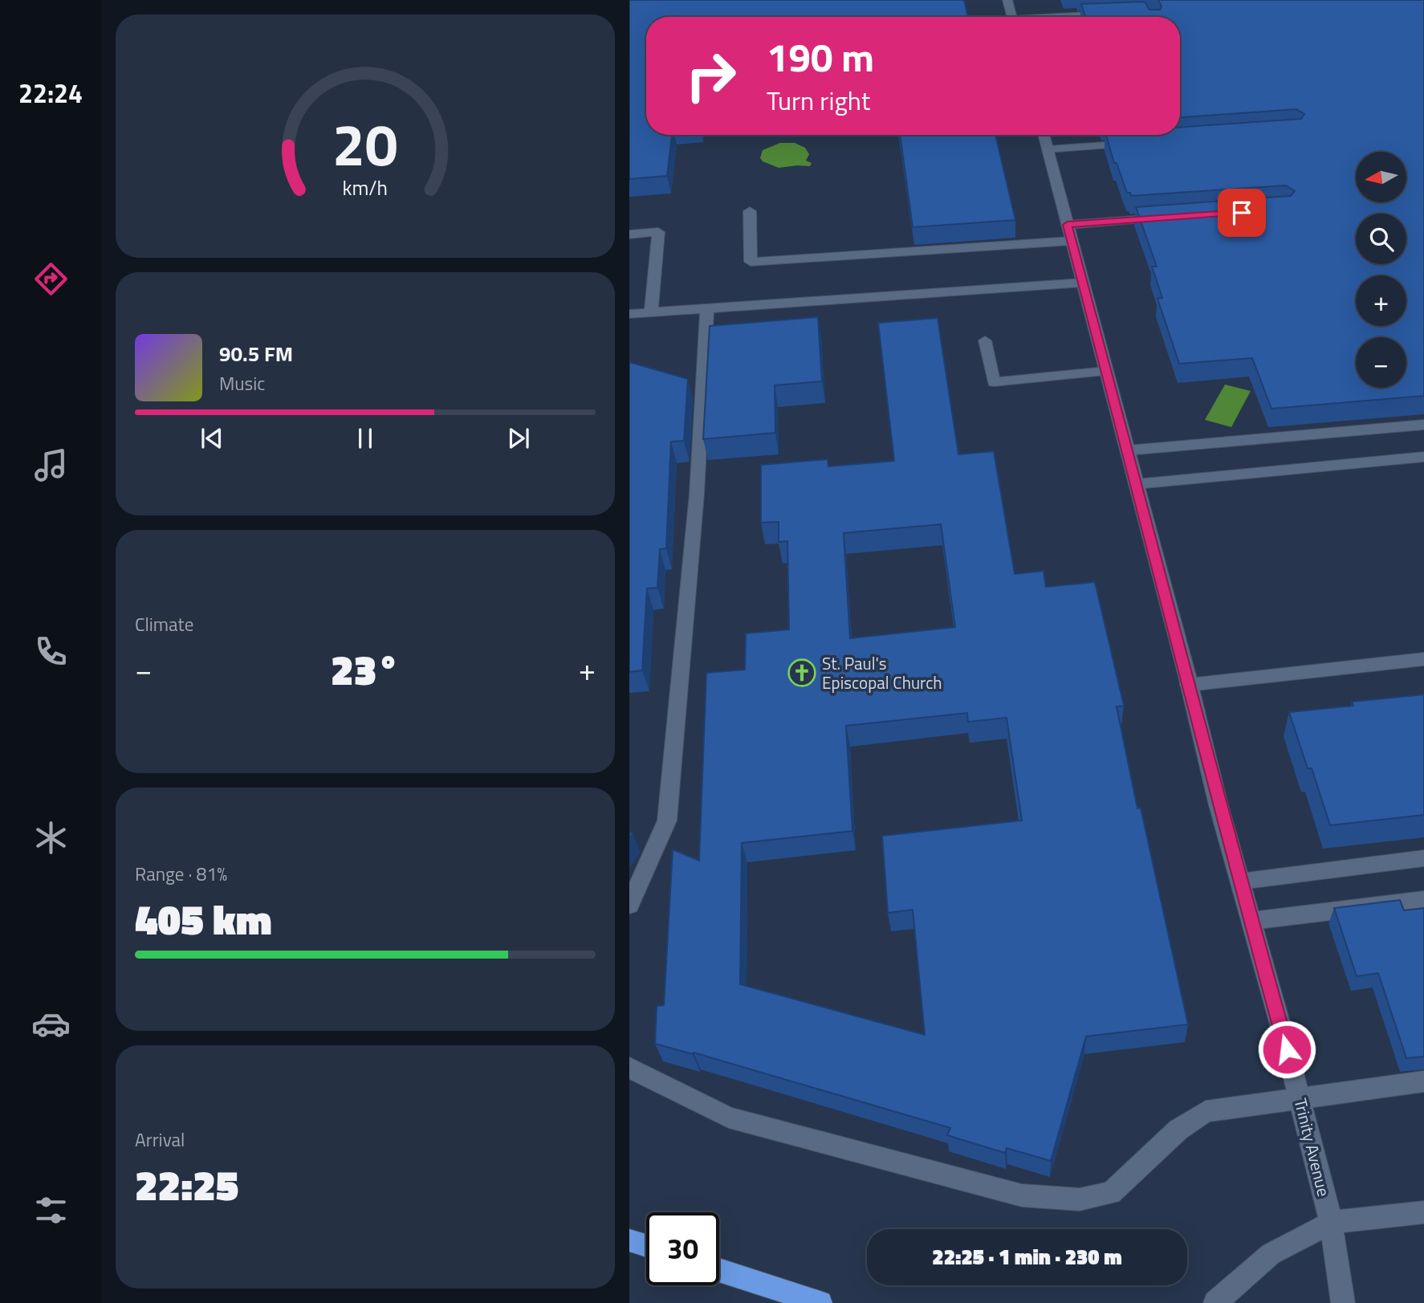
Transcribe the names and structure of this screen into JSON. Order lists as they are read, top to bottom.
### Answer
{
  "streets": {
    "street": ["Trinity Avenue"]
  },
  "places": {
    "church": ["St. Paul's Episcopal Church"]
  },
  "north": "left",
  "page": {
    "tabs": "22:24",
    "turn": ["190 m", "Turn right"],
    "map_buttons": ["+", "−"],
    "song": ["90.5 FM", "Music"],
    "tile": [
      "Climate",
      ["Range · 81%", "405 km"],
      ["Arrival", "22:25"]
    ],
    "heat": ["−", "23°", "+"],
    "limit": "30",
    "trip": "22:25 · 1 min · 230 m",
    "gauge": ["20", "km/h"]
  }
}
